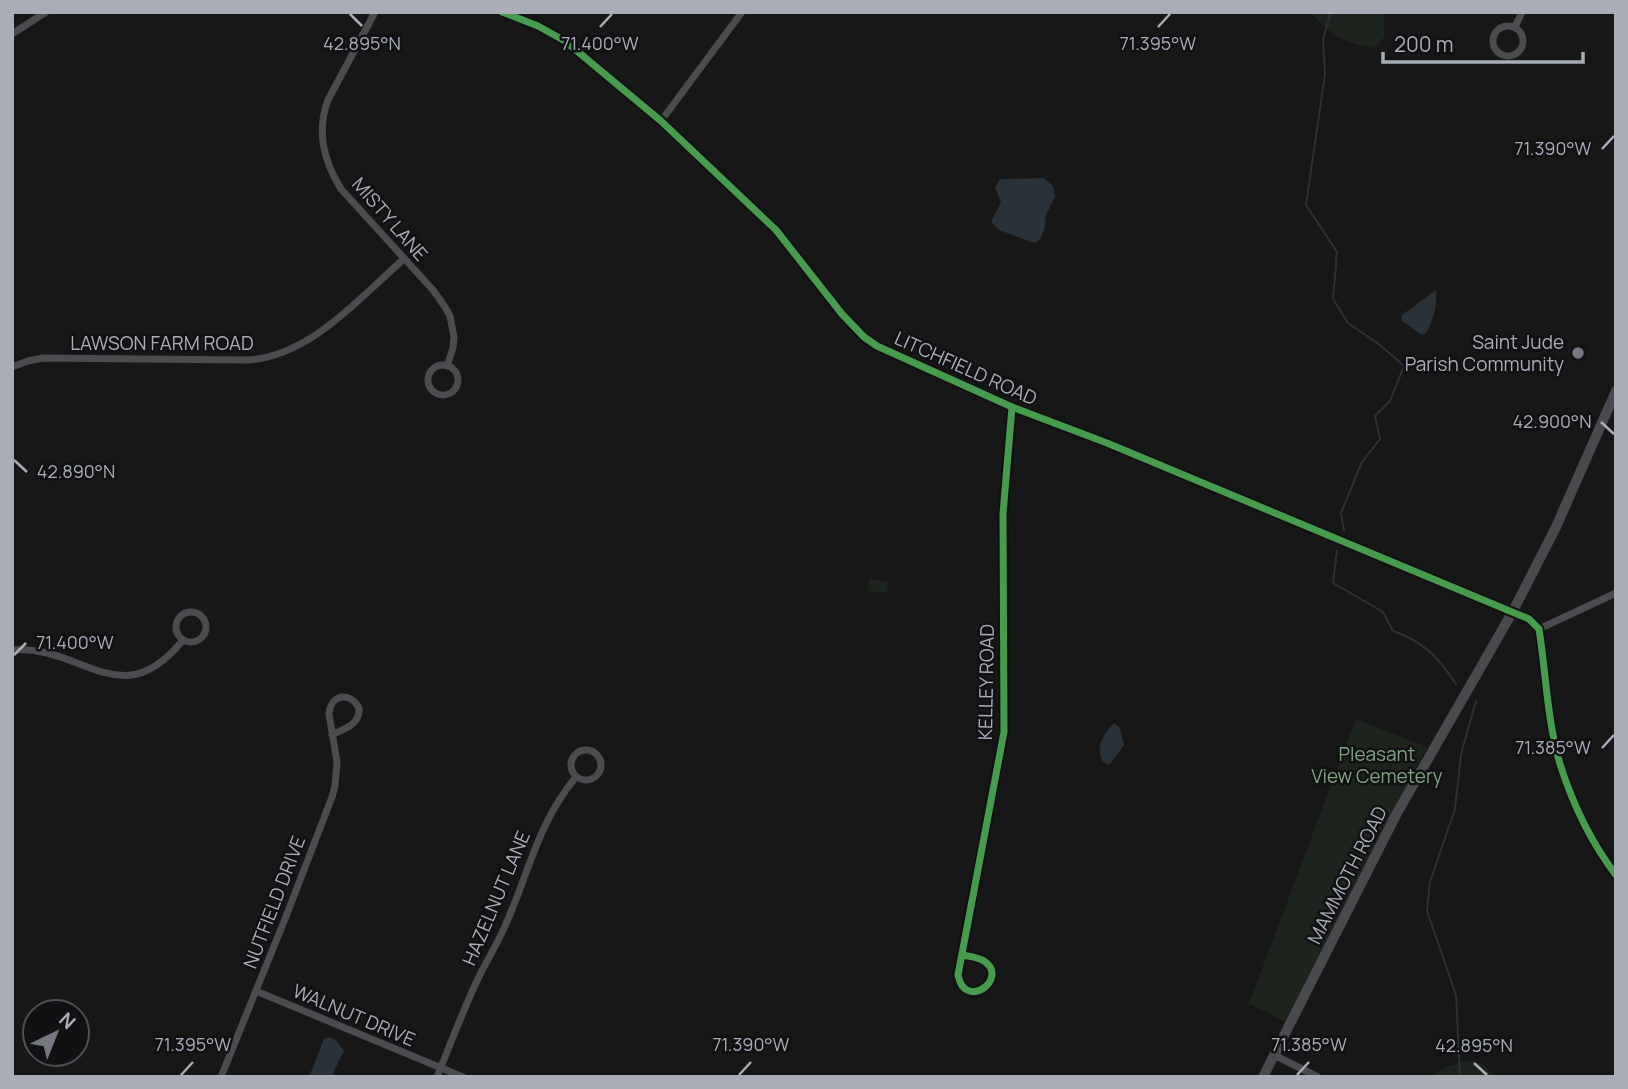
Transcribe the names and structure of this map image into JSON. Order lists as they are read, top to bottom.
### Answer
{
  "streets": {
    "street": [
      "MISTY LANE",
      "LAWSON FARM ROAD",
      "LITCHFIELD ROAD",
      "KELLEY ROAD",
      "MAMMOTH ROAD",
      "HAZELNUT LANE",
      "NUTFIELD DRIVE",
      "WALNUT DRIVE"
    ]
  },
  "crossings": [
    ["MISTY LANE", "LAWSON FARM ROAD"],
    ["LITCHFIELD ROAD", "KELLEY ROAD"],
    ["LITCHFIELD ROAD", "MAMMOTH ROAD"],
    ["HAZELNUT LANE", "WALNUT DRIVE"],
    ["NUTFIELD DRIVE", "WALNUT DRIVE"]
  ],
  "parks": ["Pleasant View Cemetery"],
  "places": ["Saint Jude Parish Community"],
  "scale_bar": "200 m",
  "north": "top right",
  "coordinates": [
    "42.895°N",
    "71.400°W",
    "71.395°W",
    "71.390°W",
    "42.900°N",
    "42.890°N",
    "71.385°W"
  ]
}
